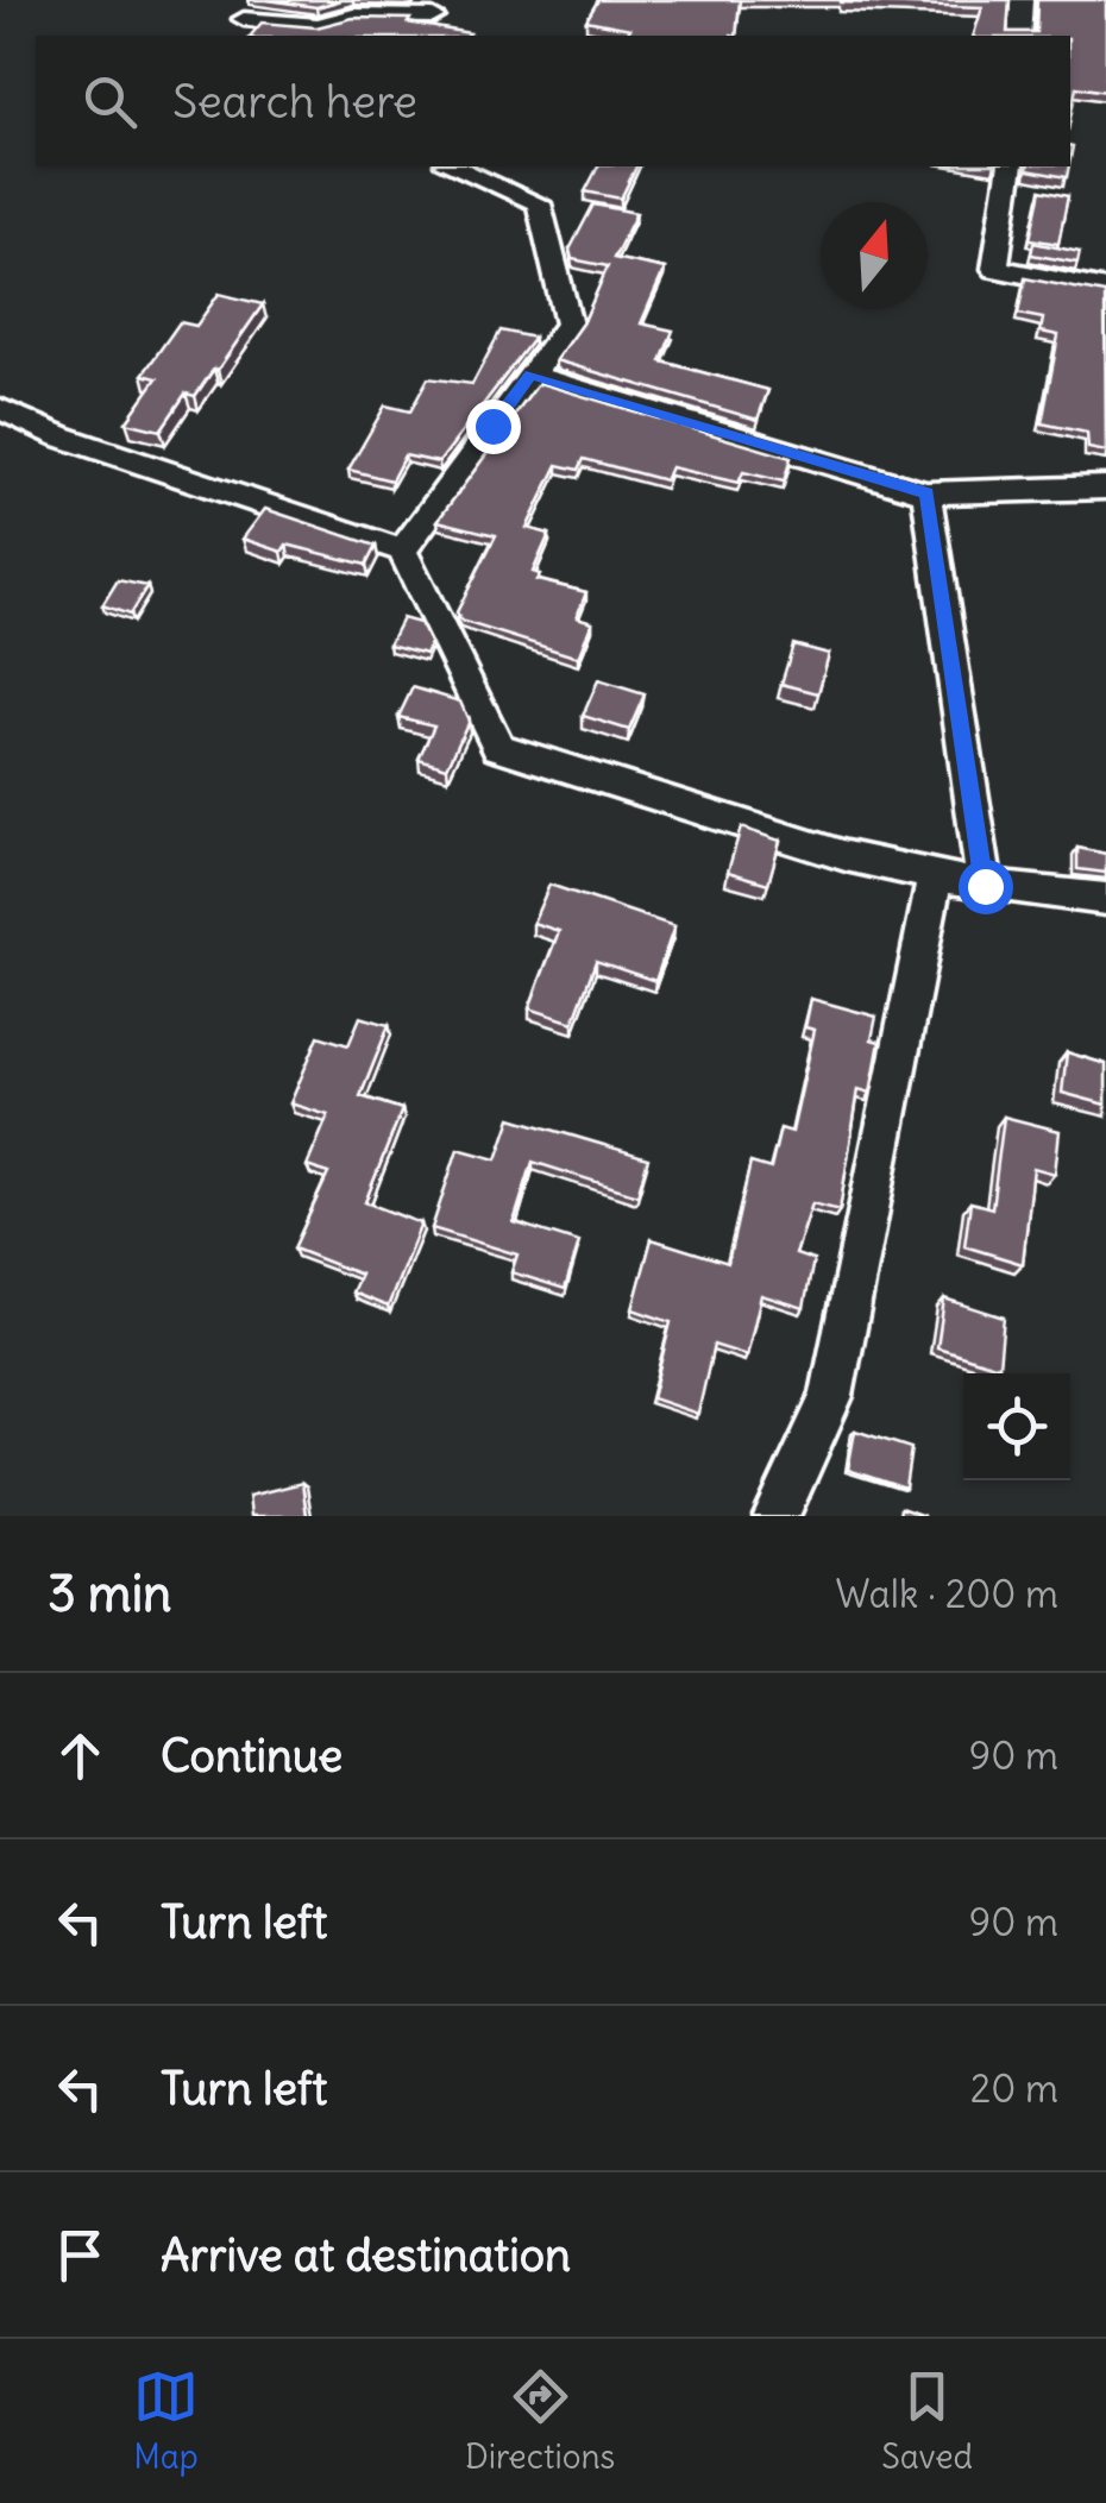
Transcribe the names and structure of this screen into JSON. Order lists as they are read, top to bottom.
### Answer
{
  "north": "top",
  "page": {
    "search": "Search here",
    "heading": ["3 min", "Walk · 200 m"],
    "list": [
      ["Continue", "90 m"],
      ["Turn left", "90 m"],
      ["Turn left", "20 m"],
      "Arrive at destination"
    ],
    "nav": ["Map", "Directions", "Saved"]
  }
}
